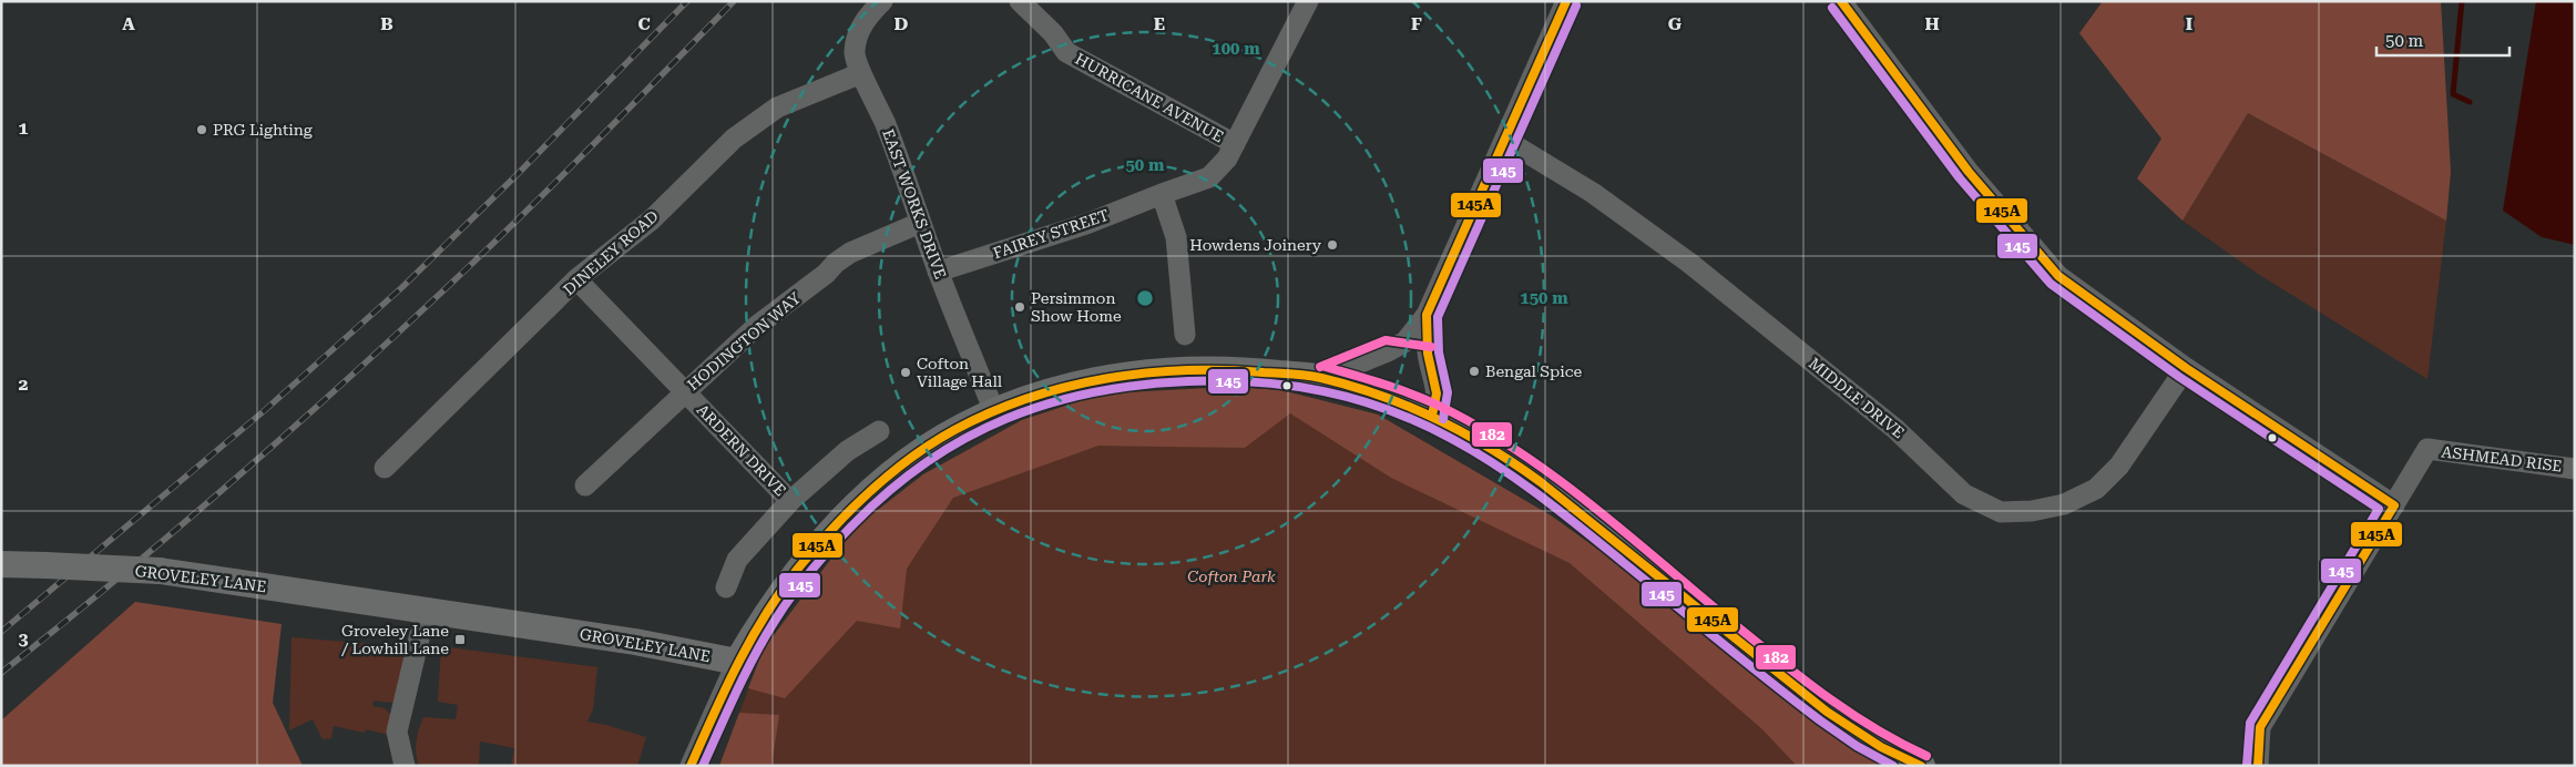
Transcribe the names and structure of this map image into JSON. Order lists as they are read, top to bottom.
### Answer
{
  "streets": {
    "main road": ["GROVELEY LANE"],
    "street": [
      "HURRICANE AVENUE",
      "EAST WORKS DRIVE",
      "FAIREY STREET",
      "DINELEY ROAD",
      "HODINGTON WAY",
      "MIDDLE DRIVE",
      "ARDERN DRIVE",
      "ASHMEAD RISE"
    ]
  },
  "crossings": [
    ["HURRICANE AVENUE", "FAIREY STREET"],
    ["EAST WORKS DRIVE", "FAIREY STREET"],
    ["EAST WORKS DRIVE", "DINELEY ROAD"],
    ["EAST WORKS DRIVE", "HODINGTON WAY"],
    ["DINELEY ROAD", "ARDERN DRIVE"],
    ["HODINGTON WAY", "ARDERN DRIVE"]
  ],
  "parks": ["Cofton Park"],
  "places": {
    "other": [
      "PRG Lighting",
      "Howdens Joinery",
      "Persimmon Show Home",
      "Bengal Spice",
      "Cofton Village Hall"
    ],
    "transit": ["Groveley Lane / Lowhill Lane"]
  },
  "lines": ["transit line 145A", "transit line 145", "transit line 182"],
  "scale_bar": "50 m",
  "grid": {
    "columns": [
      "A",
      "B",
      "C",
      "D",
      "E",
      "F",
      "G",
      "H",
      "I"
    ],
    "rows": ["1", "2", "3"]
  },
  "rings": ["100 m", "50 m", "150 m"]
}
